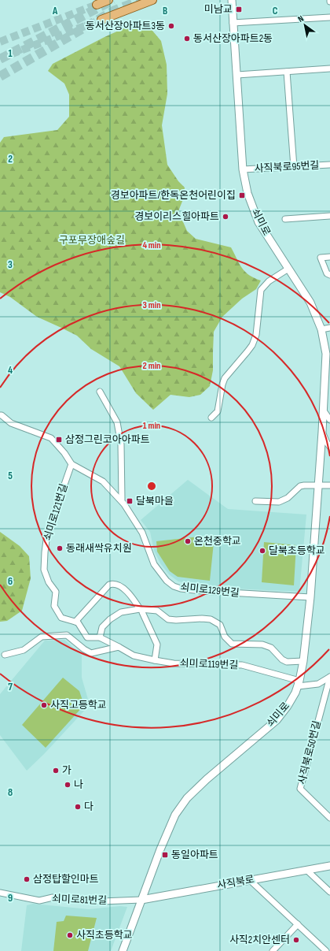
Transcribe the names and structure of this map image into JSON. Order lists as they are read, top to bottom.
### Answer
{
  "streets": {
    "main road": ["쇠미로", "사직북로"],
    "street": [
      "사직북로95번길",
      "쇠미로121번길",
      "쇠미로129번길",
      "쇠미로119번길",
      "사직북로50번길",
      "쇠미로81번길"
    ]
  },
  "crossings": [
    ["사직북로95번길", "쇠미로"],
    ["쇠미로", "쇠미로129번길"],
    ["쇠미로", "쇠미로119번길"],
    ["쇠미로", "사직북로"],
    ["쇠미로", "쇠미로81번길"],
    ["쇠미로121번길", "쇠미로129번길"],
    ["사직북로", "쇠미로81번길"]
  ],
  "parks": ["구포무장애숲길"],
  "places": {
    "transit": [
      "미남교",
      "경보아파트/한독온천어린이집",
      "삼정그린코아아파트",
      "달북마을",
      "동일아파트"
    ],
    "other": [
      "동서산장아파트3동",
      "동서산장아파트2동",
      "경보이리스힐아파트",
      "온천중학교",
      "동래새싹유치원",
      "달북초등학교",
      "사직고등학교",
      "가",
      "나",
      "다",
      "삼정탑할인마트",
      "사직초등학교",
      "사직2치안센터"
    ]
  },
  "north": "top left",
  "grid": {
    "columns": ["A", "B", "C"],
    "rows": [
      "1",
      "2",
      "3",
      "4",
      "5",
      "6",
      "7",
      "8",
      "9"
    ]
  },
  "rings": [
    "4 min",
    "3 min",
    "2 min",
    "1 min"
  ]
}
